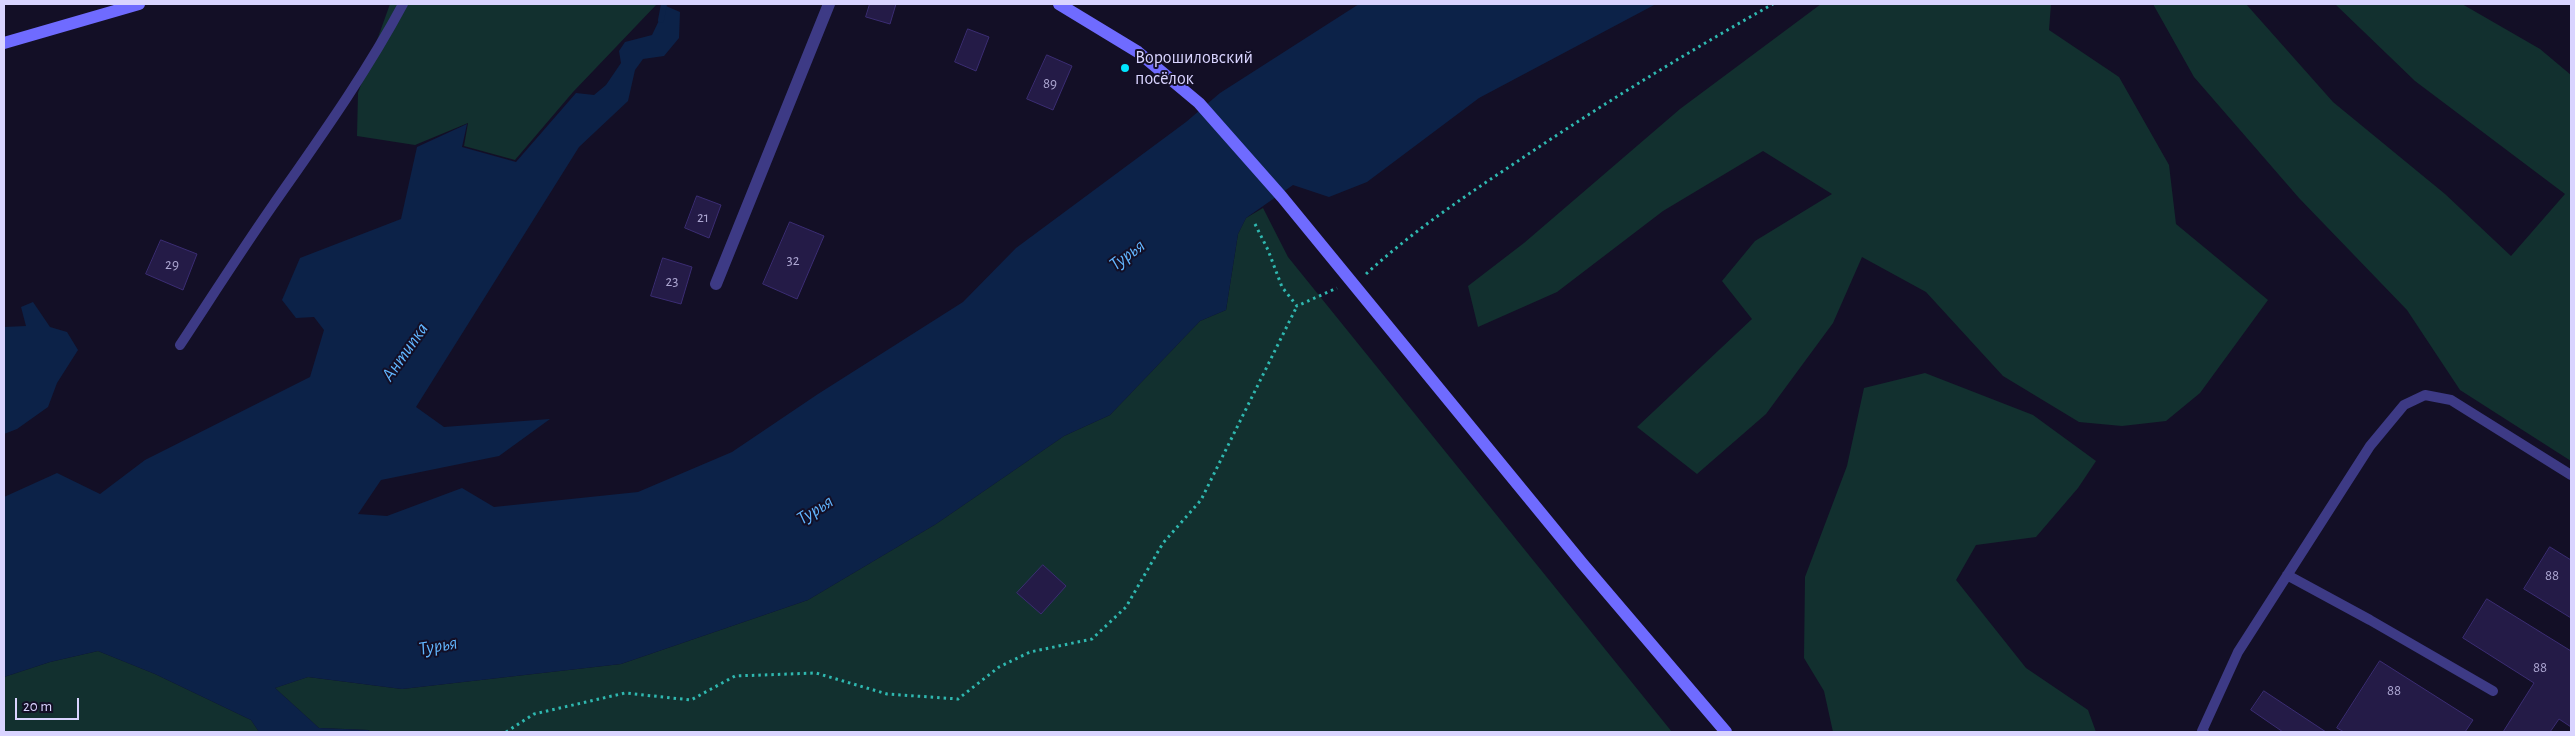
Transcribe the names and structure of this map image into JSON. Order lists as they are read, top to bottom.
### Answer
{
  "water": ["Турья", "Антипка"],
  "places": ["Ворошиловский посёлок"],
  "house_numbers": [
    "89",
    "21",
    "32",
    "29",
    "23",
    "88",
    "88",
    "88"
  ],
  "scale_bar": "20 m"
}
